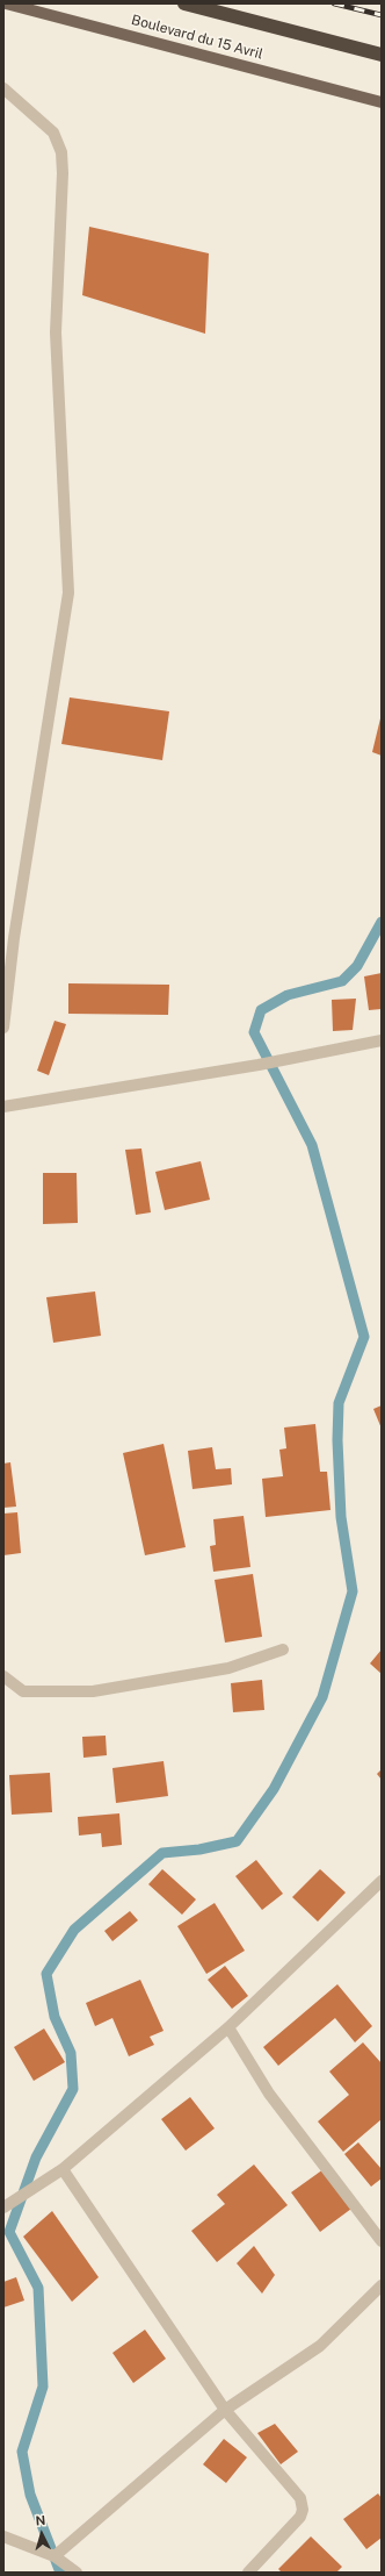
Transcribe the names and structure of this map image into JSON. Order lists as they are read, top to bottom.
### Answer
{
  "streets": {
    "highway": ["Boulevard du 15 Avril"]
  },
  "north": "top"
}
